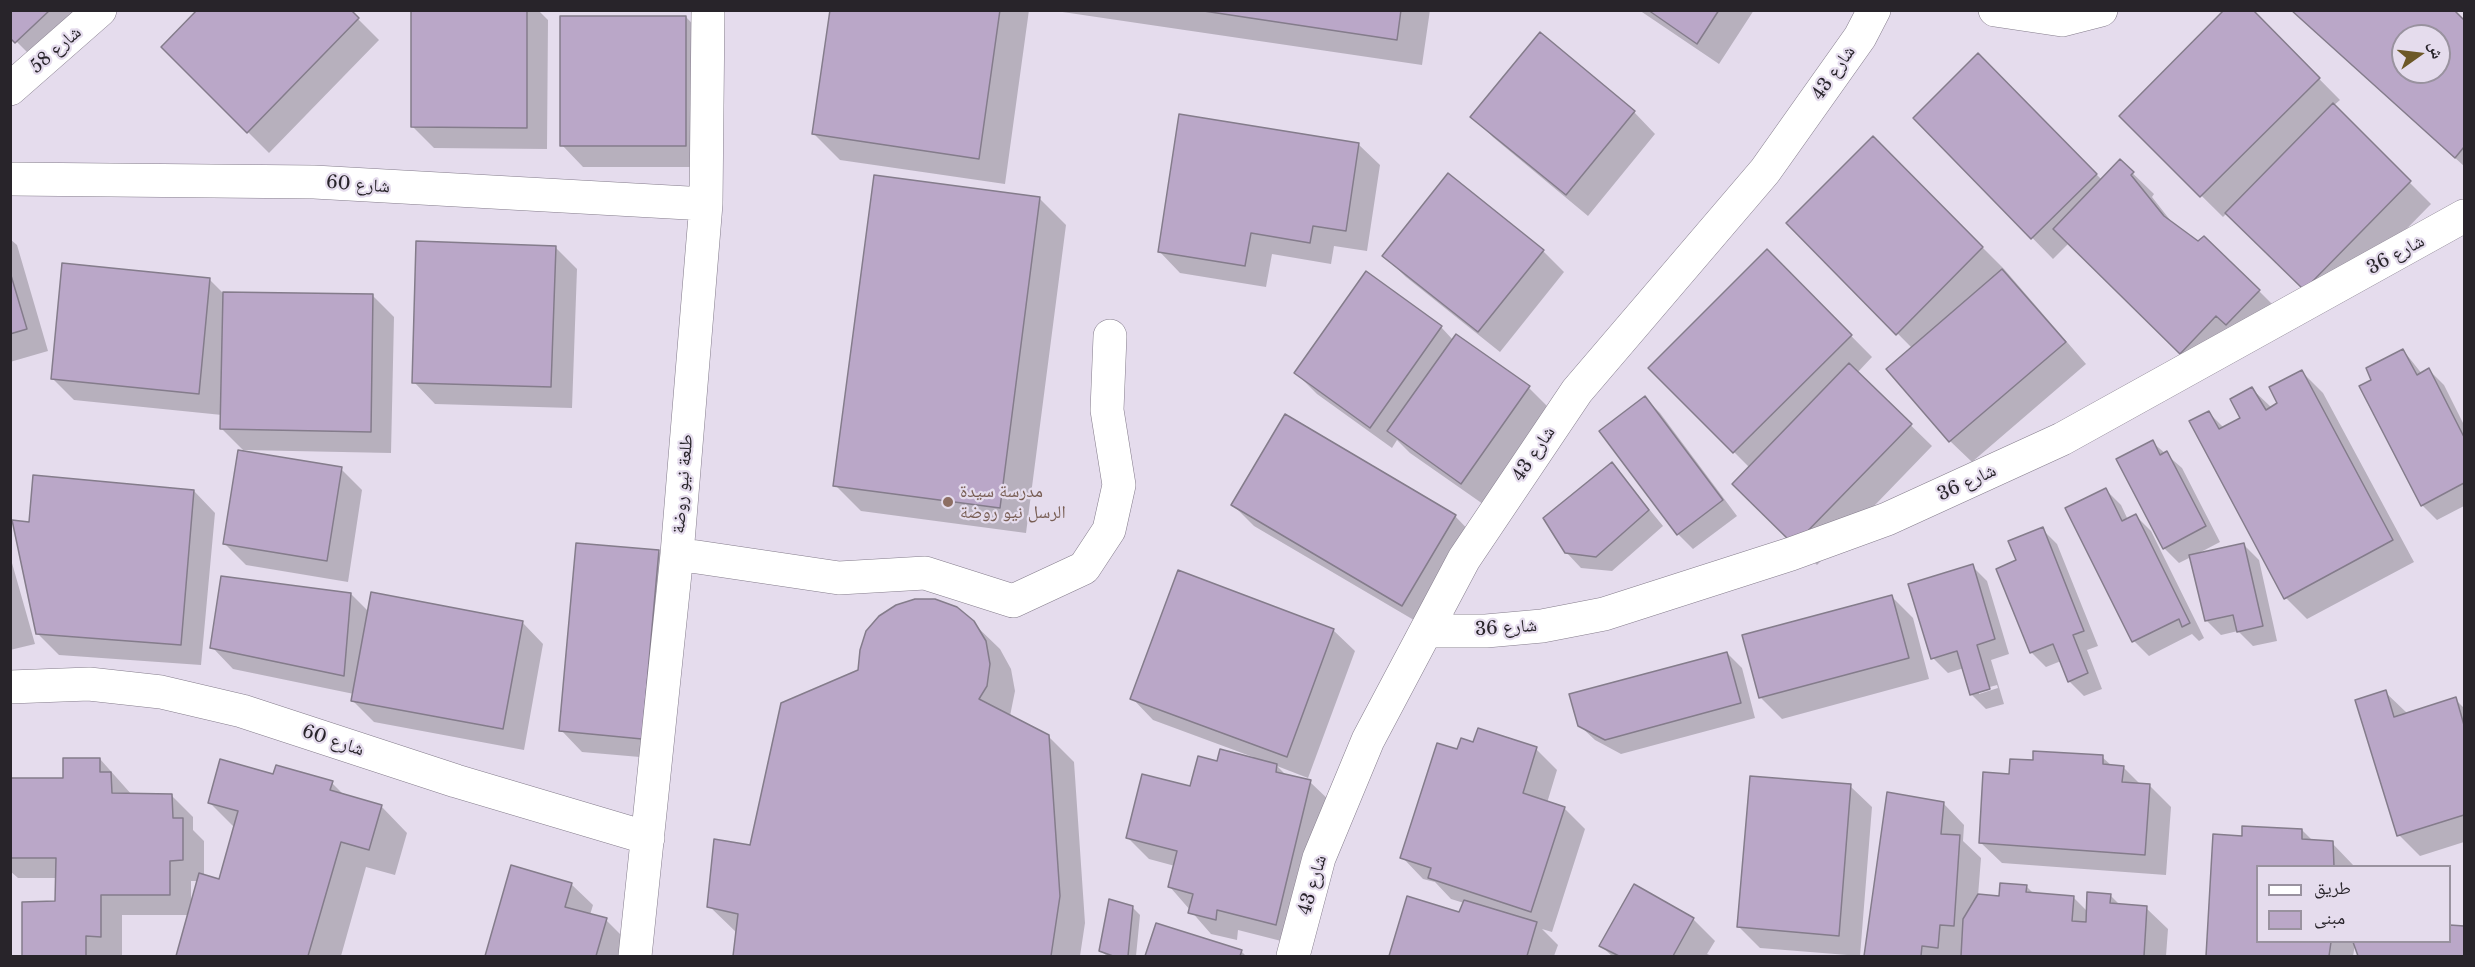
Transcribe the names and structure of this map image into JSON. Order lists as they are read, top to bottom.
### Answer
{
  "streets": {
    "street": [
      "شارع 58",
      "شارع 43",
      "شارع 60",
      "شارع 36",
      "طلعة نيو روضة"
    ]
  },
  "crossings": [
    ["شارع 43", "شارع 36"],
    ["شارع 60", "طلعة نيو روضة"]
  ],
  "places": ["مدرسة سيدة الرسل نيو روضة"],
  "legend": ["طريق", "مبنى"],
  "north": "right"
}
